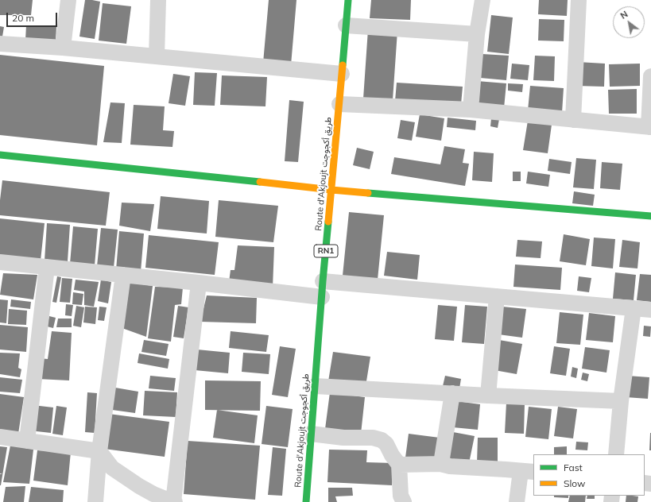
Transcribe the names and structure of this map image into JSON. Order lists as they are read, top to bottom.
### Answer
{
  "streets": {
    "main road": ["Route d'Akjoujt طريق أكجوجت", "RN1"]
  },
  "legend": ["Fast", "Slow"],
  "scale_bar": "20 m",
  "north": "top left"
}
